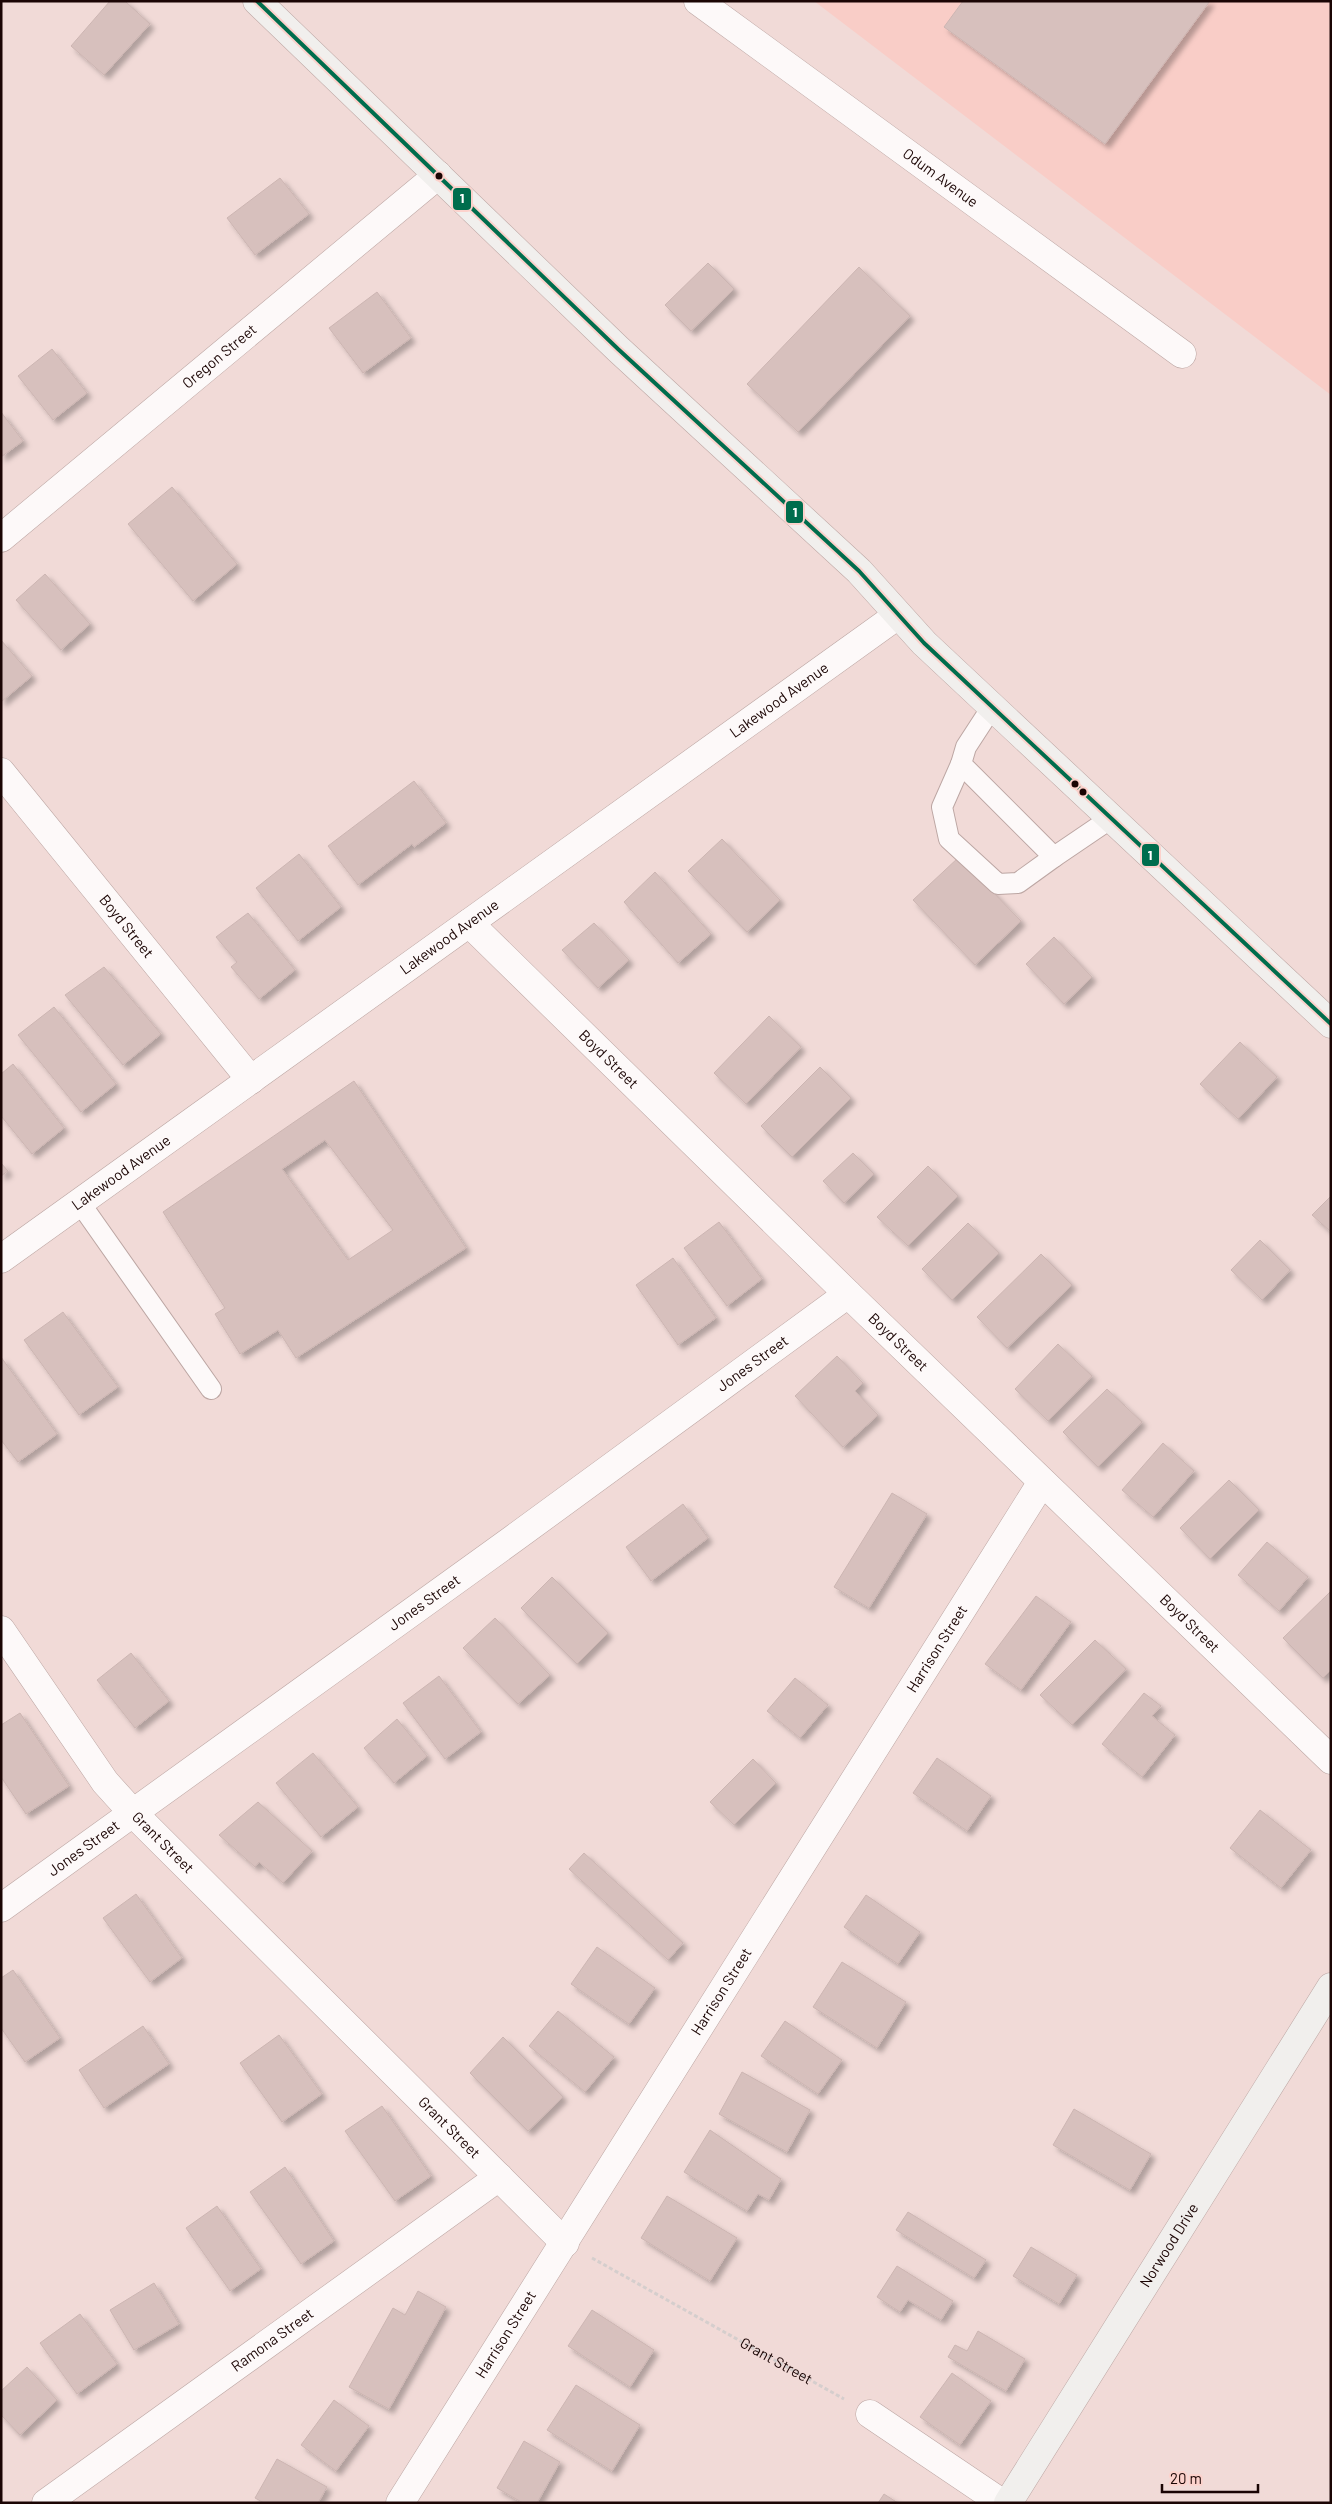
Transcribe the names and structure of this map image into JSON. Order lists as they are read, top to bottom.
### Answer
{
  "streets": {
    "street": [
      "Odum Avenue",
      "Oregon Street",
      "Lakewood Avenue",
      "Boyd Street",
      "Jones Street",
      "Harrison Street",
      "Grant Street",
      "Norwood Drive",
      "Ramona Street"
    ]
  },
  "crossings": [
    ["Lakewood Avenue", "Boyd Street"],
    ["Boyd Street", "Jones Street"],
    ["Boyd Street", "Harrison Street"],
    ["Jones Street", "Grant Street"],
    ["Harrison Street", "Grant Street"],
    ["Grant Street", "Ramona Street"]
  ],
  "lines": ["transit line 1"],
  "scale_bar": "20 m"
}
